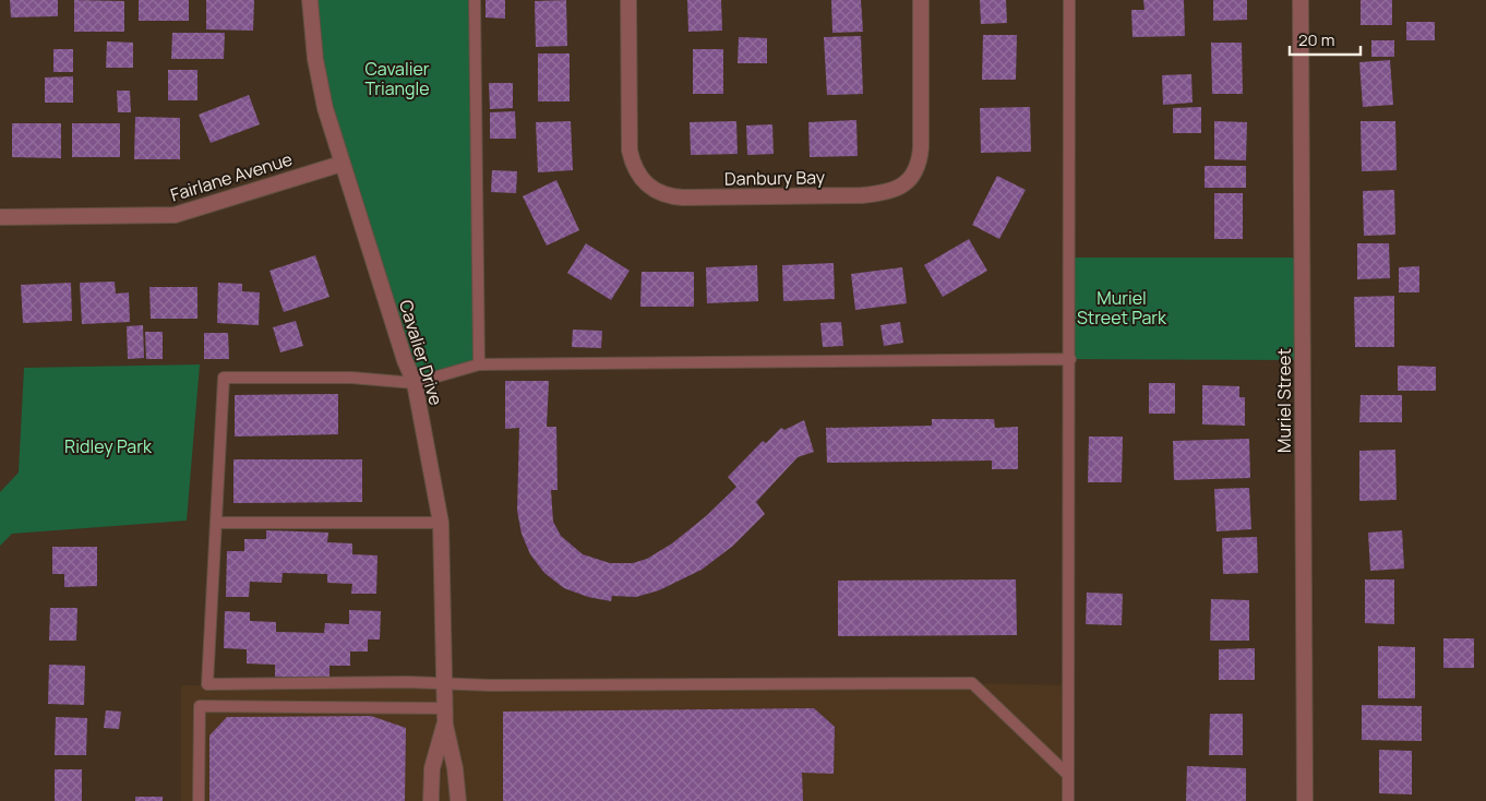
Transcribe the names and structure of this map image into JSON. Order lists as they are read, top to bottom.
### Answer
{
  "streets": {
    "street": [
      "Fairlane Avenue",
      "Danbury Bay",
      "Cavalier Drive",
      "Muriel Street"
    ]
  },
  "crossings": [
    ["Fairlane Avenue", "Cavalier Drive"]
  ],
  "parks": ["Cavalier Triangle", "Muriel Street Park", "Ridley Park"],
  "scale_bar": "20 m"
}
